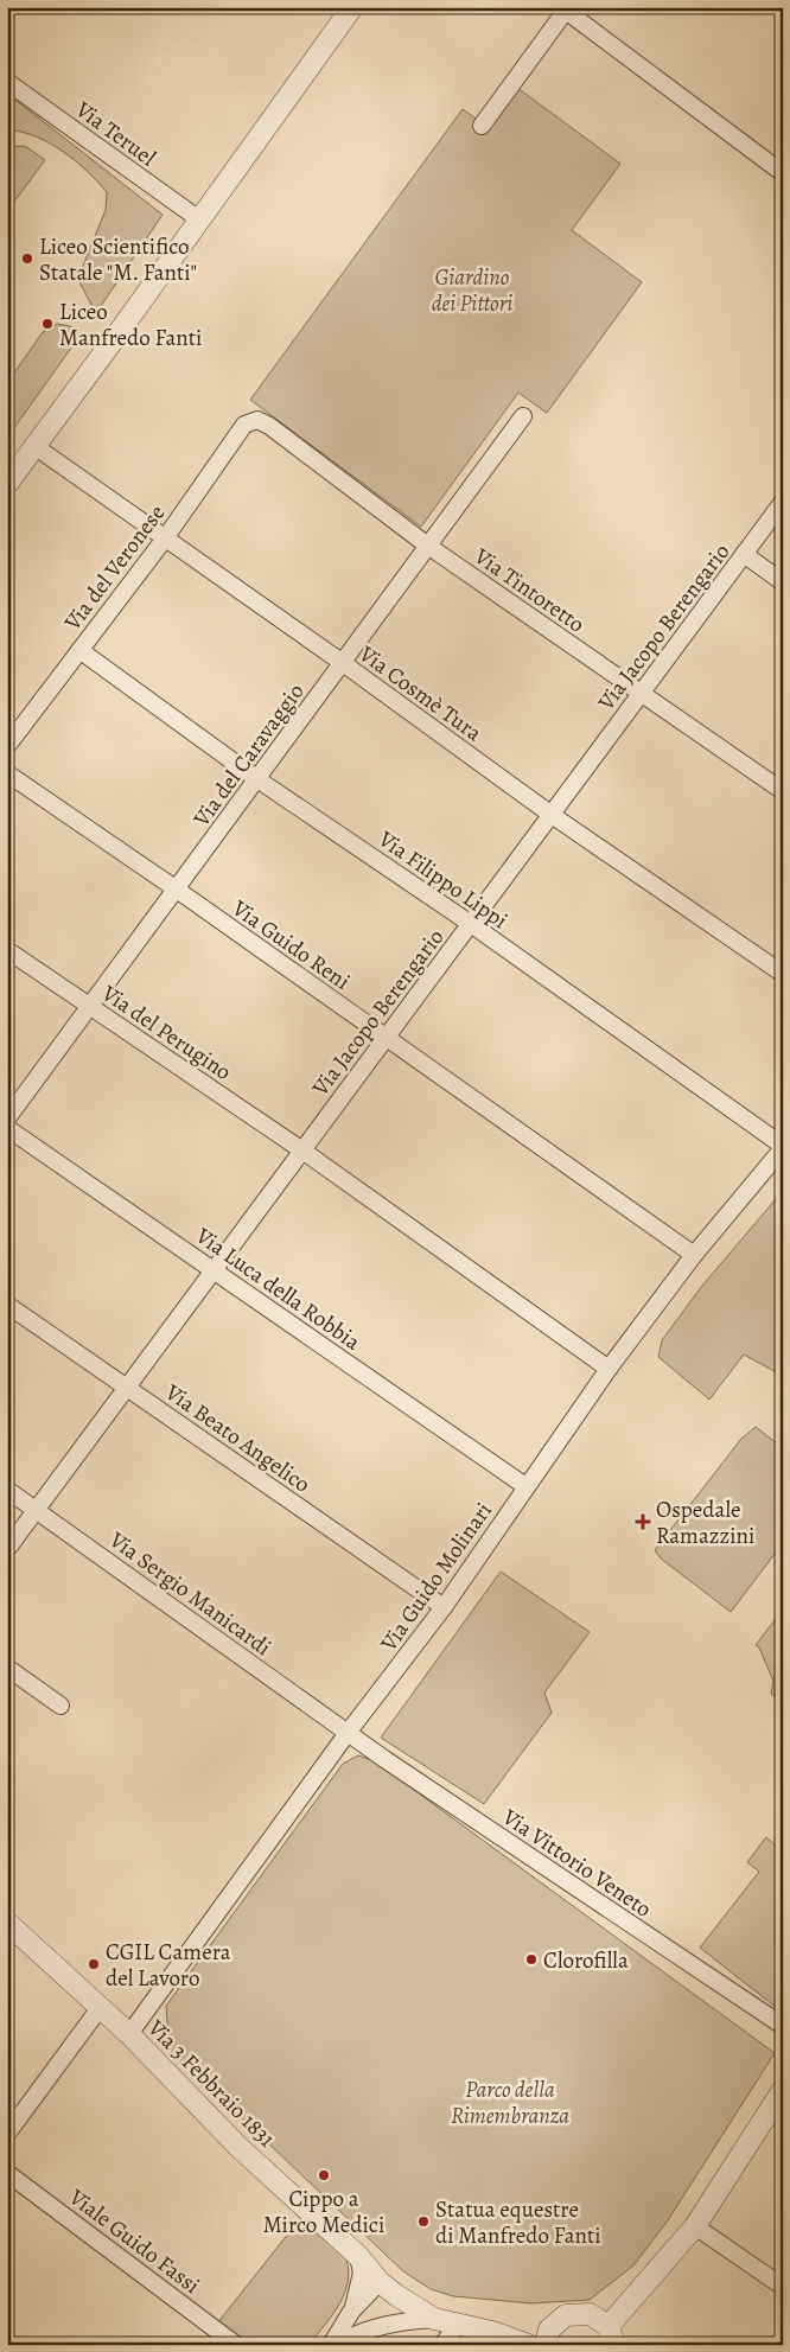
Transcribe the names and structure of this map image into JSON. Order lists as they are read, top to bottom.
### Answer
{
  "streets": {
    "street": [
      "Via Teruel",
      "Via del Veronese",
      "Via Tintoretto",
      "Via Jacopo Berengario",
      "Via Cosmè Tura",
      "Via del Caravaggio",
      "Via Filippo Lippi",
      "Via Guido Reni",
      "Via del Perugino",
      "Via Luca della Robbia",
      "Via Beato Angelico",
      "Via Guido Molinari",
      "Via Sergio Manicardi",
      "Via Vittorio Veneto",
      "Via 3 Febbraio 1831",
      "Viale Guido Fassi"
    ]
  },
  "crossings": [
    ["Via del Veronese", "Via Tintoretto"],
    ["Via del Veronese", "Via Cosmè Tura"],
    ["Via del Veronese", "Via Filippo Lippi"],
    ["Via Tintoretto", "Via Jacopo Berengario"],
    ["Via Tintoretto", "Via del Caravaggio"],
    ["Via Jacopo Berengario", "Via Cosmè Tura"],
    ["Via Jacopo Berengario", "Via Filippo Lippi"],
    ["Via Jacopo Berengario", "Via Guido Reni"],
    ["Via Jacopo Berengario", "Via del Perugino"],
    ["Via Jacopo Berengario", "Via Luca della Robbia"],
    ["Via Jacopo Berengario", "Via Beato Angelico"],
    ["Via Jacopo Berengario", "Via Sergio Manicardi"],
    ["Via Cosmè Tura", "Via del Caravaggio"],
    ["Via del Caravaggio", "Via Filippo Lippi"],
    ["Via del Caravaggio", "Via Guido Reni"],
    ["Via del Caravaggio", "Via del Perugino"],
    ["Via Filippo Lippi", "Via Guido Molinari"],
    ["Via Guido Reni", "Via Guido Molinari"],
    ["Via del Perugino", "Via Guido Molinari"],
    ["Via Luca della Robbia", "Via Guido Molinari"],
    ["Via Beato Angelico", "Via Guido Molinari"],
    ["Via Guido Molinari", "Via Sergio Manicardi"],
    ["Via Guido Molinari", "Via Vittorio Veneto"],
    ["Via Guido Molinari", "Via 3 Febbraio 1831"],
    ["Via Sergio Manicardi", "Via Vittorio Veneto"]
  ],
  "parks": ["Giardino dei Pittori", "Parco della Rimembranza"],
  "places": {
    "other": [
      "Liceo Scientifico Statale \"M. Fanti\"",
      "Liceo Manfredo Fanti",
      "Clorofilla",
      "CGIL Camera del Lavoro",
      "Cippo a Mirco Medici",
      "Statua equestre di Manfredo Fanti"
    ],
    "health": ["Ospedale Ramazzini"]
  }
}
